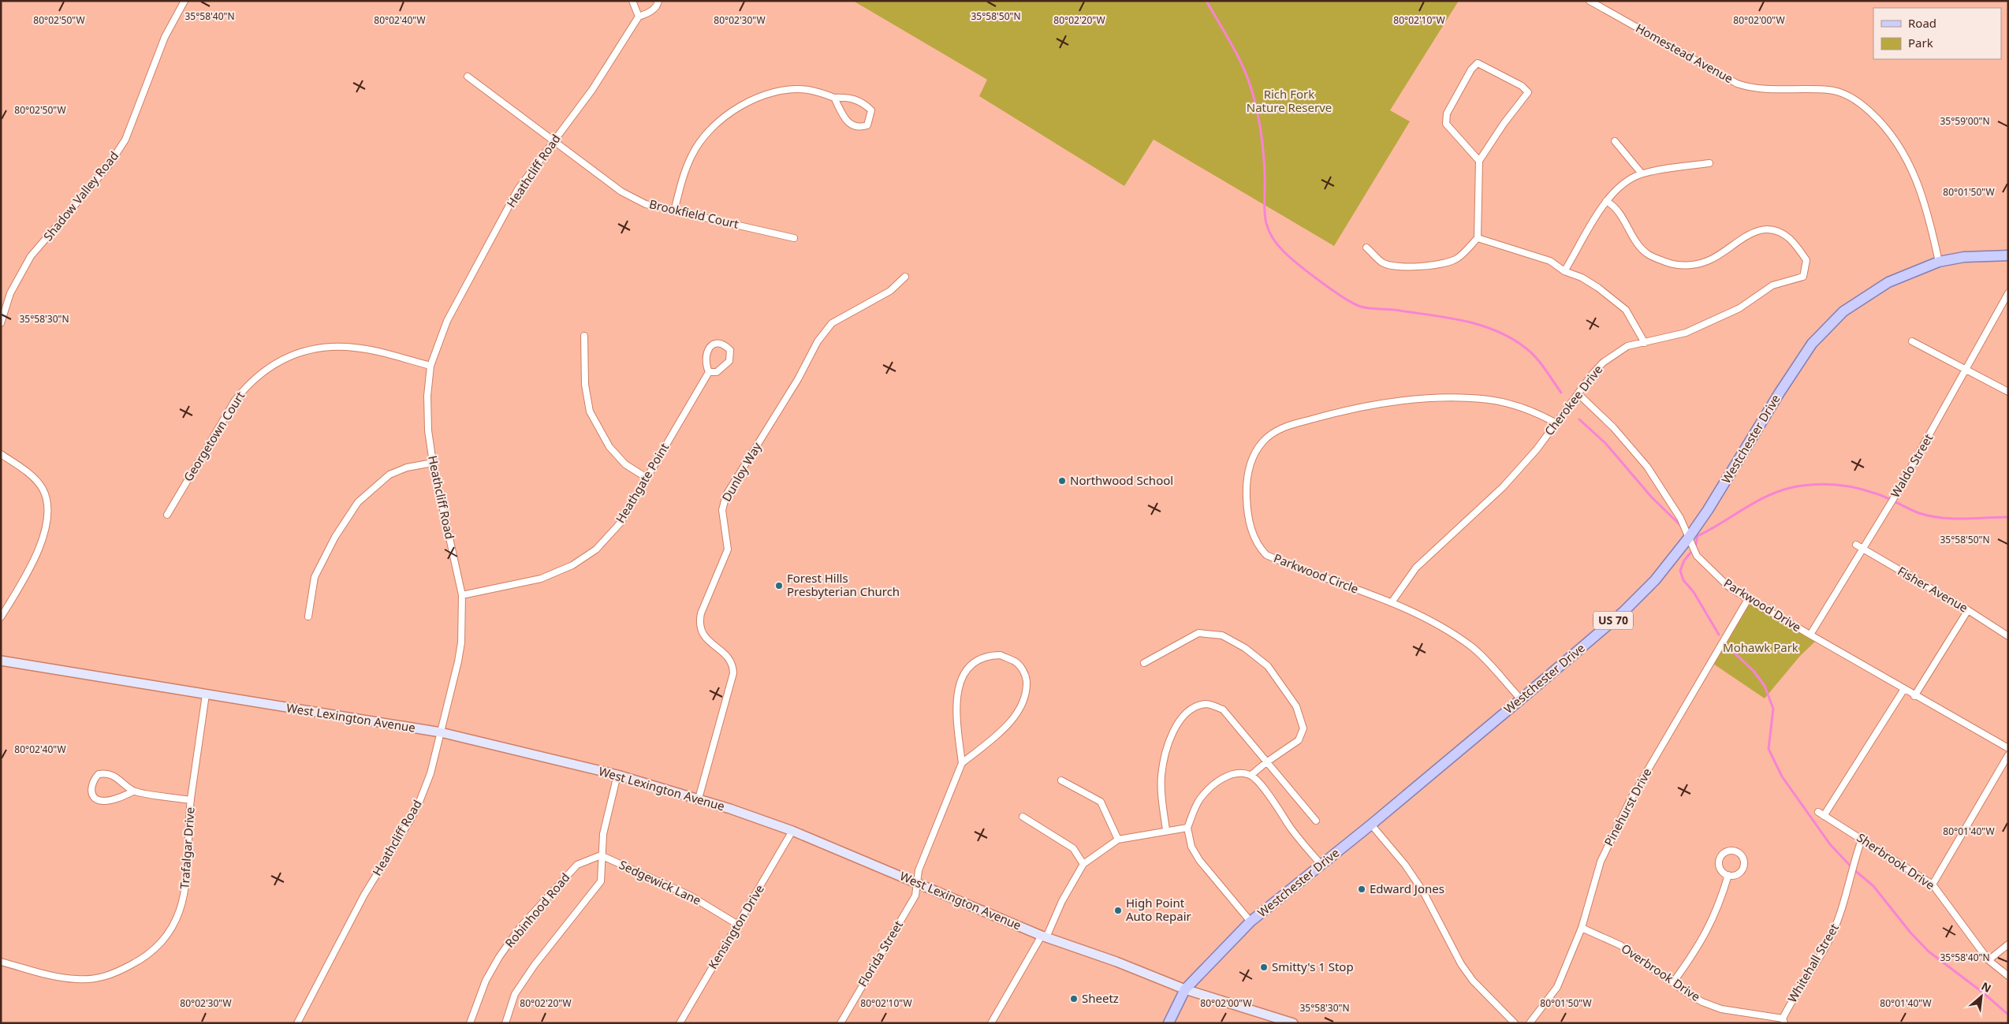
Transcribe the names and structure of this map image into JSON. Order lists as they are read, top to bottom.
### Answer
{
  "streets": {
    "main road": ["Westchester Drive", "US 70"],
    "street": [
      "Homestead Avenue",
      "Heathcliff Road",
      "Shadow Valley Road",
      "Brookfield Court",
      "Cherokee Drive",
      "Georgetown Court",
      "Waldo Street",
      "Dunloy Way",
      "Heathgate Point",
      "Parkwood Circle",
      "Fisher Avenue",
      "Parkwood Drive",
      "West Lexington Avenue",
      "Pinehurst Drive",
      "Trafalgar Drive",
      "Sherbrook Drive",
      "Sedgewick Lane",
      "Robinhood Road",
      "Kensington Drive",
      "Florida Street",
      "Whitehall Street",
      "Overbrook Drive"
    ]
  },
  "crossings": [
    ["Homestead Avenue", "Westchester Drive"],
    ["Heathcliff Road", "Brookfield Court"],
    ["Heathcliff Road", "Georgetown Court"],
    ["Heathcliff Road", "Heathgate Point"],
    ["Heathcliff Road", "West Lexington Avenue"],
    ["Cherokee Drive", "Parkwood Circle"],
    ["Cherokee Drive", "Parkwood Drive"],
    ["Westchester Drive", "Parkwood Circle"],
    ["Westchester Drive", "Parkwood Drive"],
    ["Westchester Drive", "West Lexington Avenue"],
    ["Waldo Street", "Fisher Avenue"],
    ["Waldo Street", "Parkwood Drive"],
    ["Dunloy Way", "West Lexington Avenue"],
    ["Parkwood Drive", "Pinehurst Drive"],
    ["Parkwood Drive", "Sherbrook Drive"],
    ["West Lexington Avenue", "Trafalgar Drive"],
    ["West Lexington Avenue", "Kensington Drive"],
    ["West Lexington Avenue", "Florida Street"],
    ["Pinehurst Drive", "Overbrook Drive"],
    ["Sherbrook Drive", "Whitehall Street"],
    ["Sedgewick Lane", "Robinhood Road"],
    ["Sedgewick Lane", "Kensington Drive"],
    ["Whitehall Street", "Overbrook Drive"]
  ],
  "parks": ["Rich Fork Nature Reserve", "Mohawk Park"],
  "places": [
    "Northwood School",
    "Forest Hills Presbyterian Church",
    "Edward Jones",
    "High Point Auto Repair",
    "Smitty's 1 Stop",
    "Sheetz"
  ],
  "legend": ["Road", "Park"],
  "north": "top right",
  "coordinates": [
    "35°58'40\"N",
    "35°58'50\"N",
    "80°02'50\"W",
    "80°02'40\"W",
    "80°02'30\"W",
    "80°02'20\"W",
    "80°02'10\"W",
    "80°02'00\"W",
    "35°59'00\"N",
    "80°01'50\"W",
    "35°58'30\"N",
    "80°01'40\"W"
  ]
}
